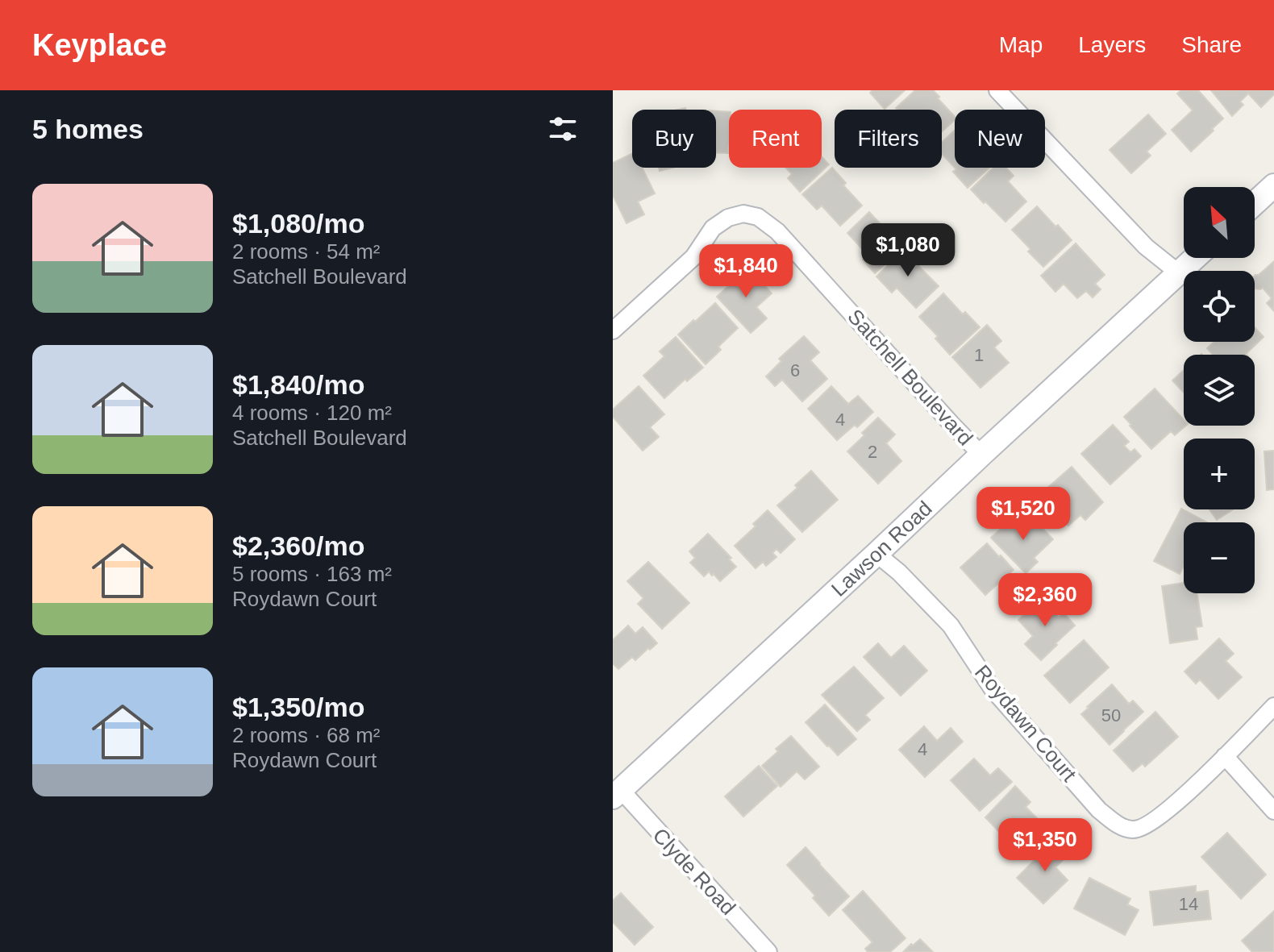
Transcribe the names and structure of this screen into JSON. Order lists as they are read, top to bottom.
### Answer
{
  "streets": {
    "street": [
      "Satchell Boulevard",
      "Lawson Road",
      "Roydawn Court",
      "Clyde Road"
    ]
  },
  "crossings": [
    ["Satchell Boulevard", "Lawson Road"],
    ["Lawson Road", "Roydawn Court"],
    ["Lawson Road", "Clyde Road"]
  ],
  "house_numbers": [
    "1",
    "6",
    "4",
    "2",
    "50",
    "4",
    "14"
  ],
  "north": "top left",
  "page": {
    "header": "Keyplace",
    "nav": ["Map", "Layers", "Share"],
    "heading": "5 homes",
    "chip": [
      "Buy",
      "Rent",
      "Filters",
      "New"
    ],
    "list": [
      {
        "name": "$1,080/mo",
        "note": "2 rooms · 54 m² · Satchell Boulevard"
      },
      {
        "name": "$1,840/mo",
        "note": "4 rooms · 120 m² · Satchell Boulevard"
      },
      {
        "name": "$2,360/mo",
        "note": "5 rooms · 163 m² · Roydawn Court"
      },
      {
        "name": "$1,350/mo",
        "note": "2 rooms · 68 m² · Roydawn Court"
      }
    ],
    "map_buttons": ["+", "−"],
    "price": [
      "$1,080",
      "$1,840",
      "$1,520",
      "$2,360",
      "$1,350"
    ]
  }
}
